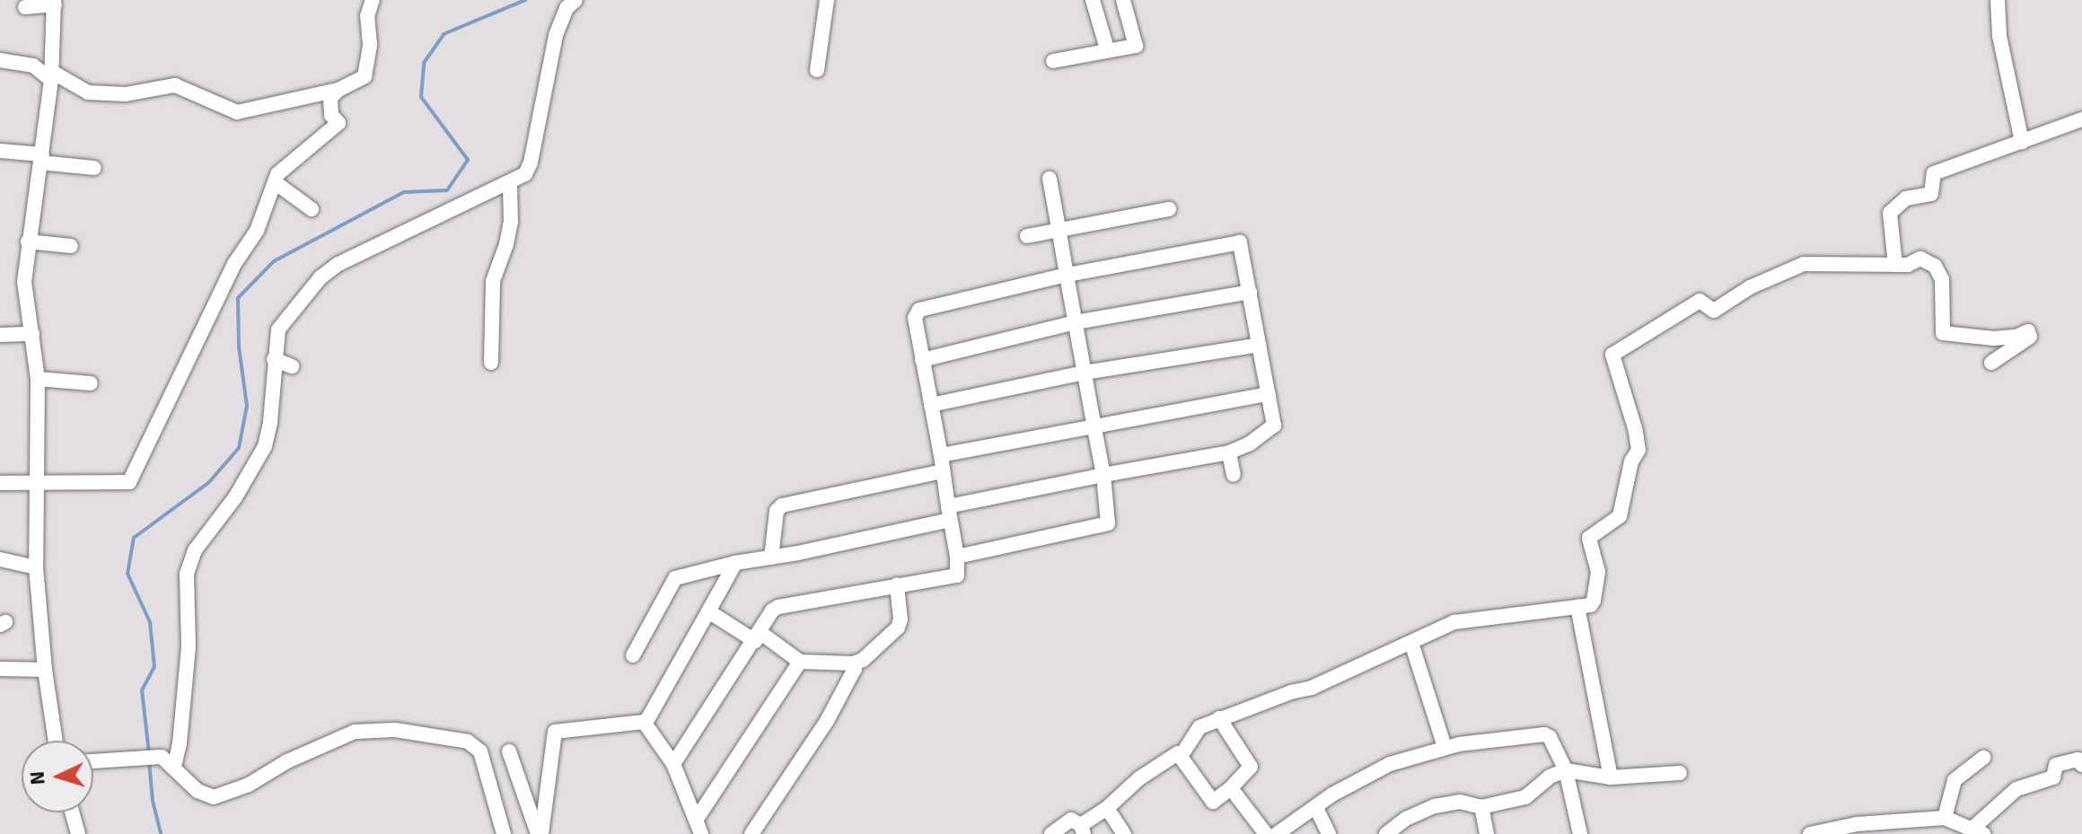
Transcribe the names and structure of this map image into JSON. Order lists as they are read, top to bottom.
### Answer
{
  "north": "left"
}
